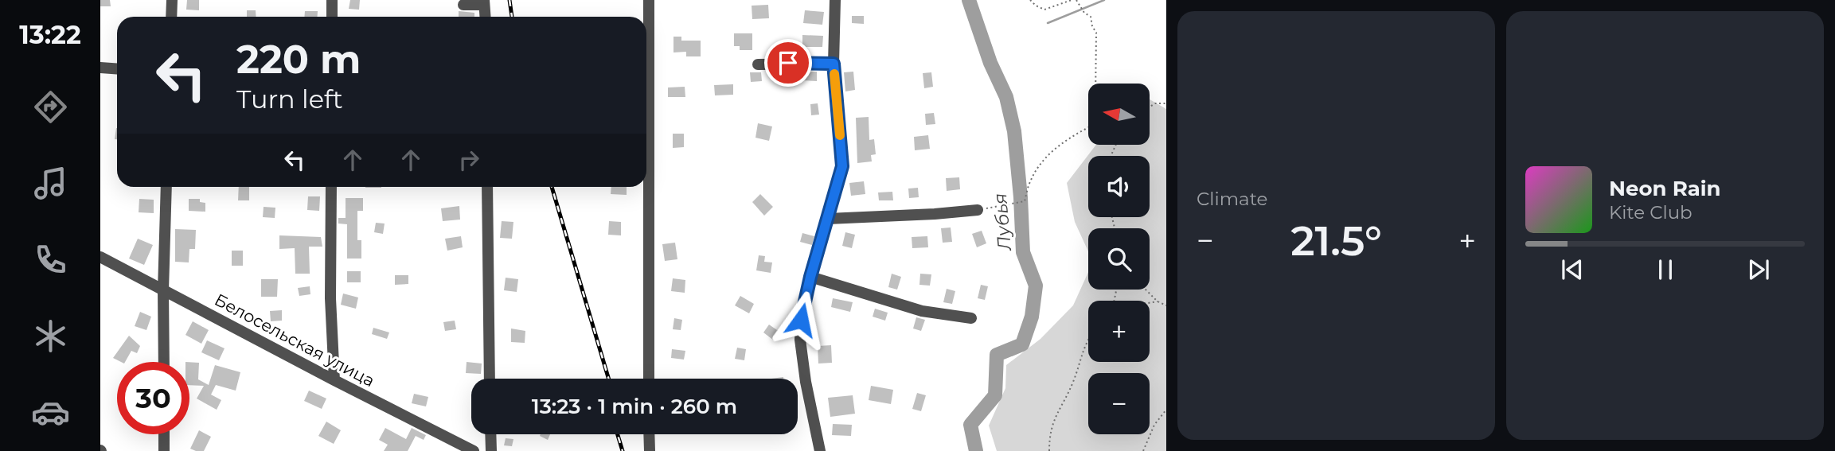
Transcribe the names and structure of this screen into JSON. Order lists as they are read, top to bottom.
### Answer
{
  "streets": {
    "street": ["Белосельская улица"]
  },
  "water": ["Лубья"],
  "north": "left",
  "page": {
    "tabs": "13:22",
    "tile": "Climate",
    "turn": ["220 m", "Turn left"],
    "map_buttons": ["+", "−"],
    "song": ["Neon Rain", "Kite Club"],
    "heat": ["−", "21.5°", "+"],
    "limit": "30",
    "trip": "13:23 · 1 min · 260 m"
  }
}
